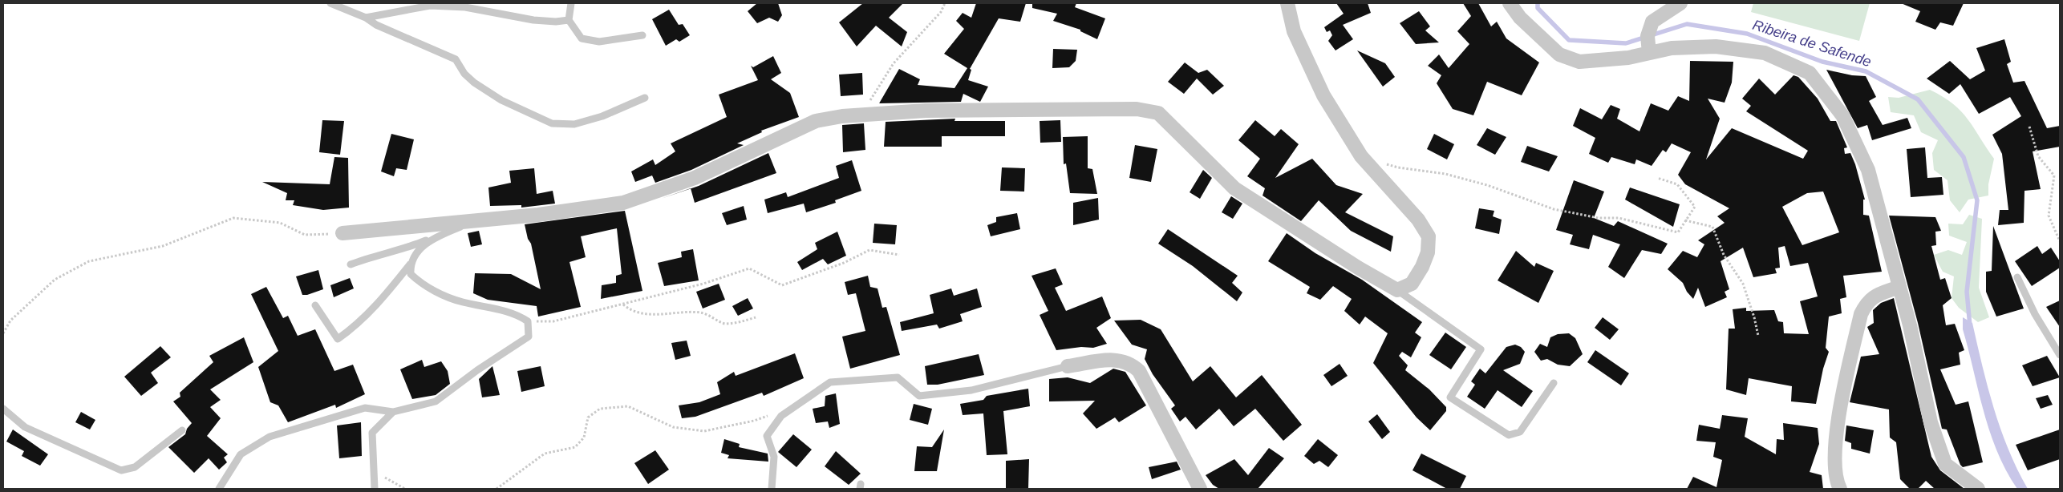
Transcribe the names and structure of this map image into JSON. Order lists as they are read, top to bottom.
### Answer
{
  "water": ["Ribeira de Safende"]
}
